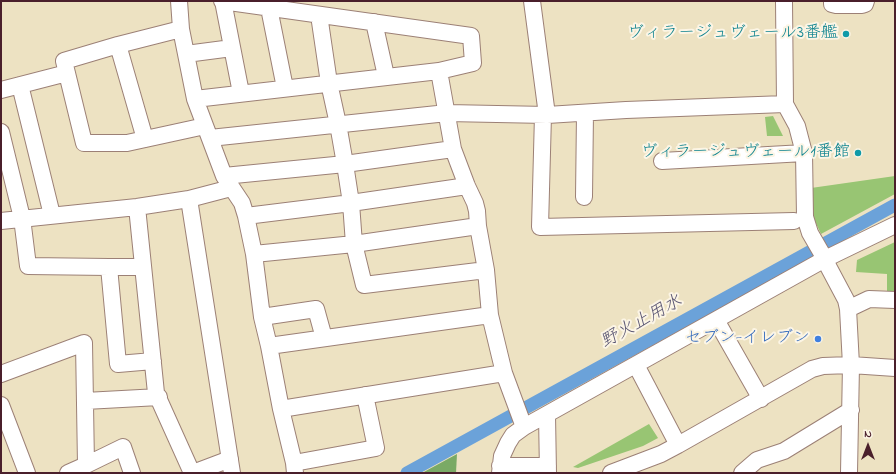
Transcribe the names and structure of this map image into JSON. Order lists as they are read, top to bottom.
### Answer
{
  "water": ["野火止用水"],
  "places": ["ヴィラージュヴェール3番艦", "ヴィラージュヴェール1番館", "セブン-イレブン"],
  "north": "top"
}
